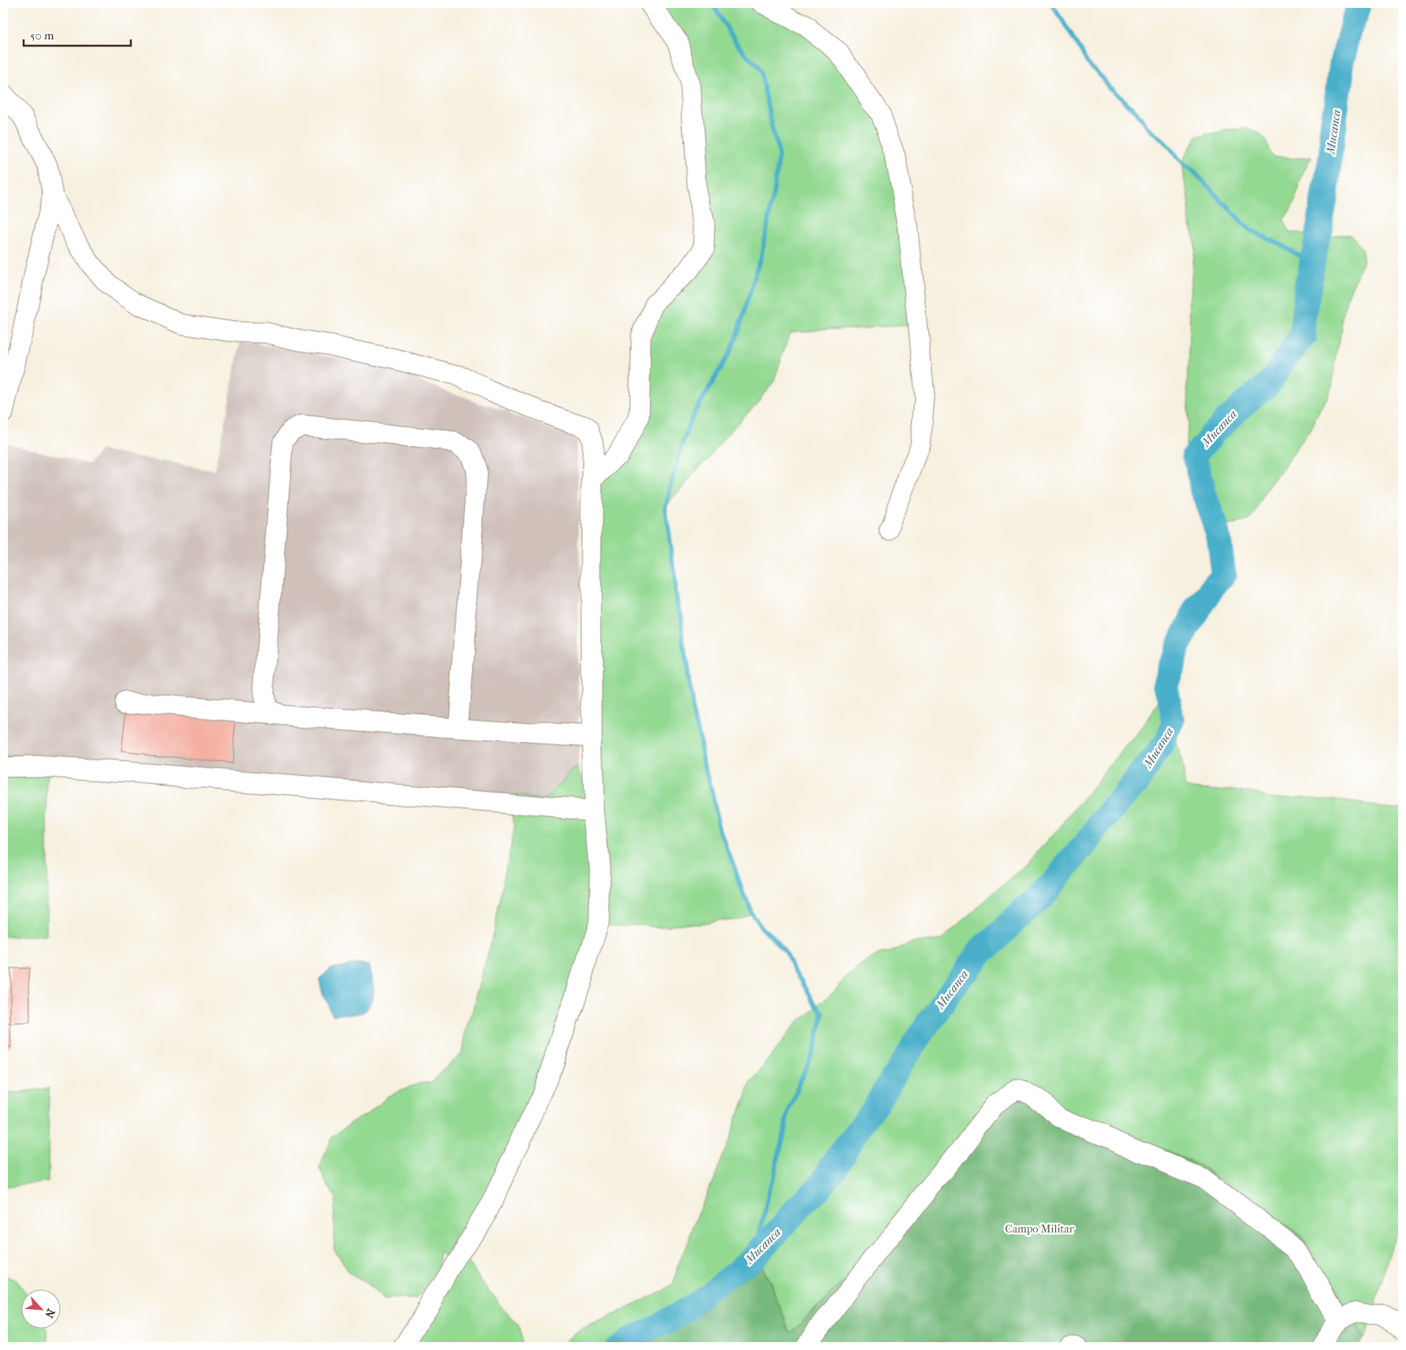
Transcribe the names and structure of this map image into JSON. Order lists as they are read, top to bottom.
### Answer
{
  "water": ["Mucanca"],
  "parks": ["Campo Militar"],
  "scale_bar": "50 m",
  "north": "bottom right"
}
